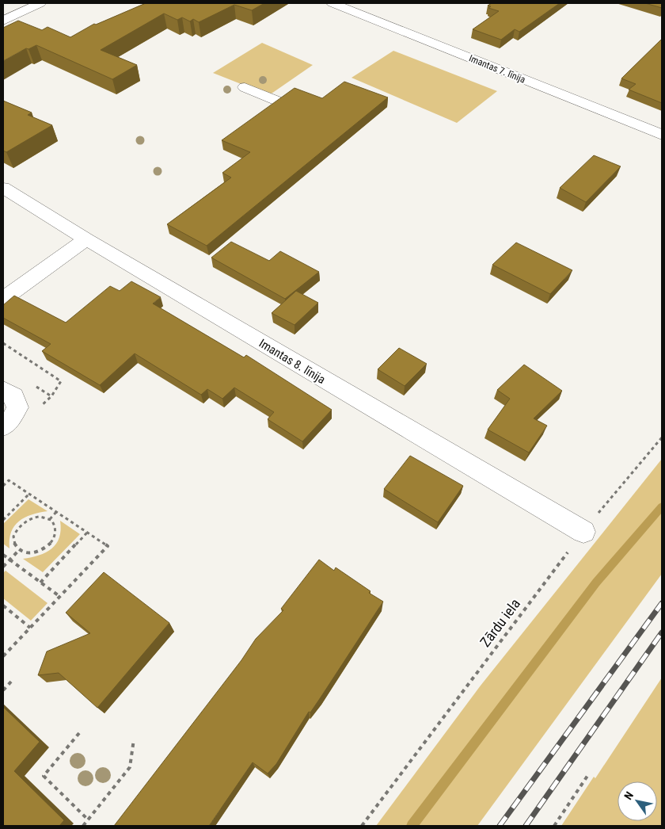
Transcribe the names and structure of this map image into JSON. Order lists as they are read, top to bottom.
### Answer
{
  "streets": {
    "street": ["Imantas 7. līnija", "Imantas 8. līnija"],
    "path": ["Zārdu iela"]
  },
  "crossings": [
    ["Imantas 8. līnija", "Zārdu iela"]
  ],
  "north": "top left"
}
